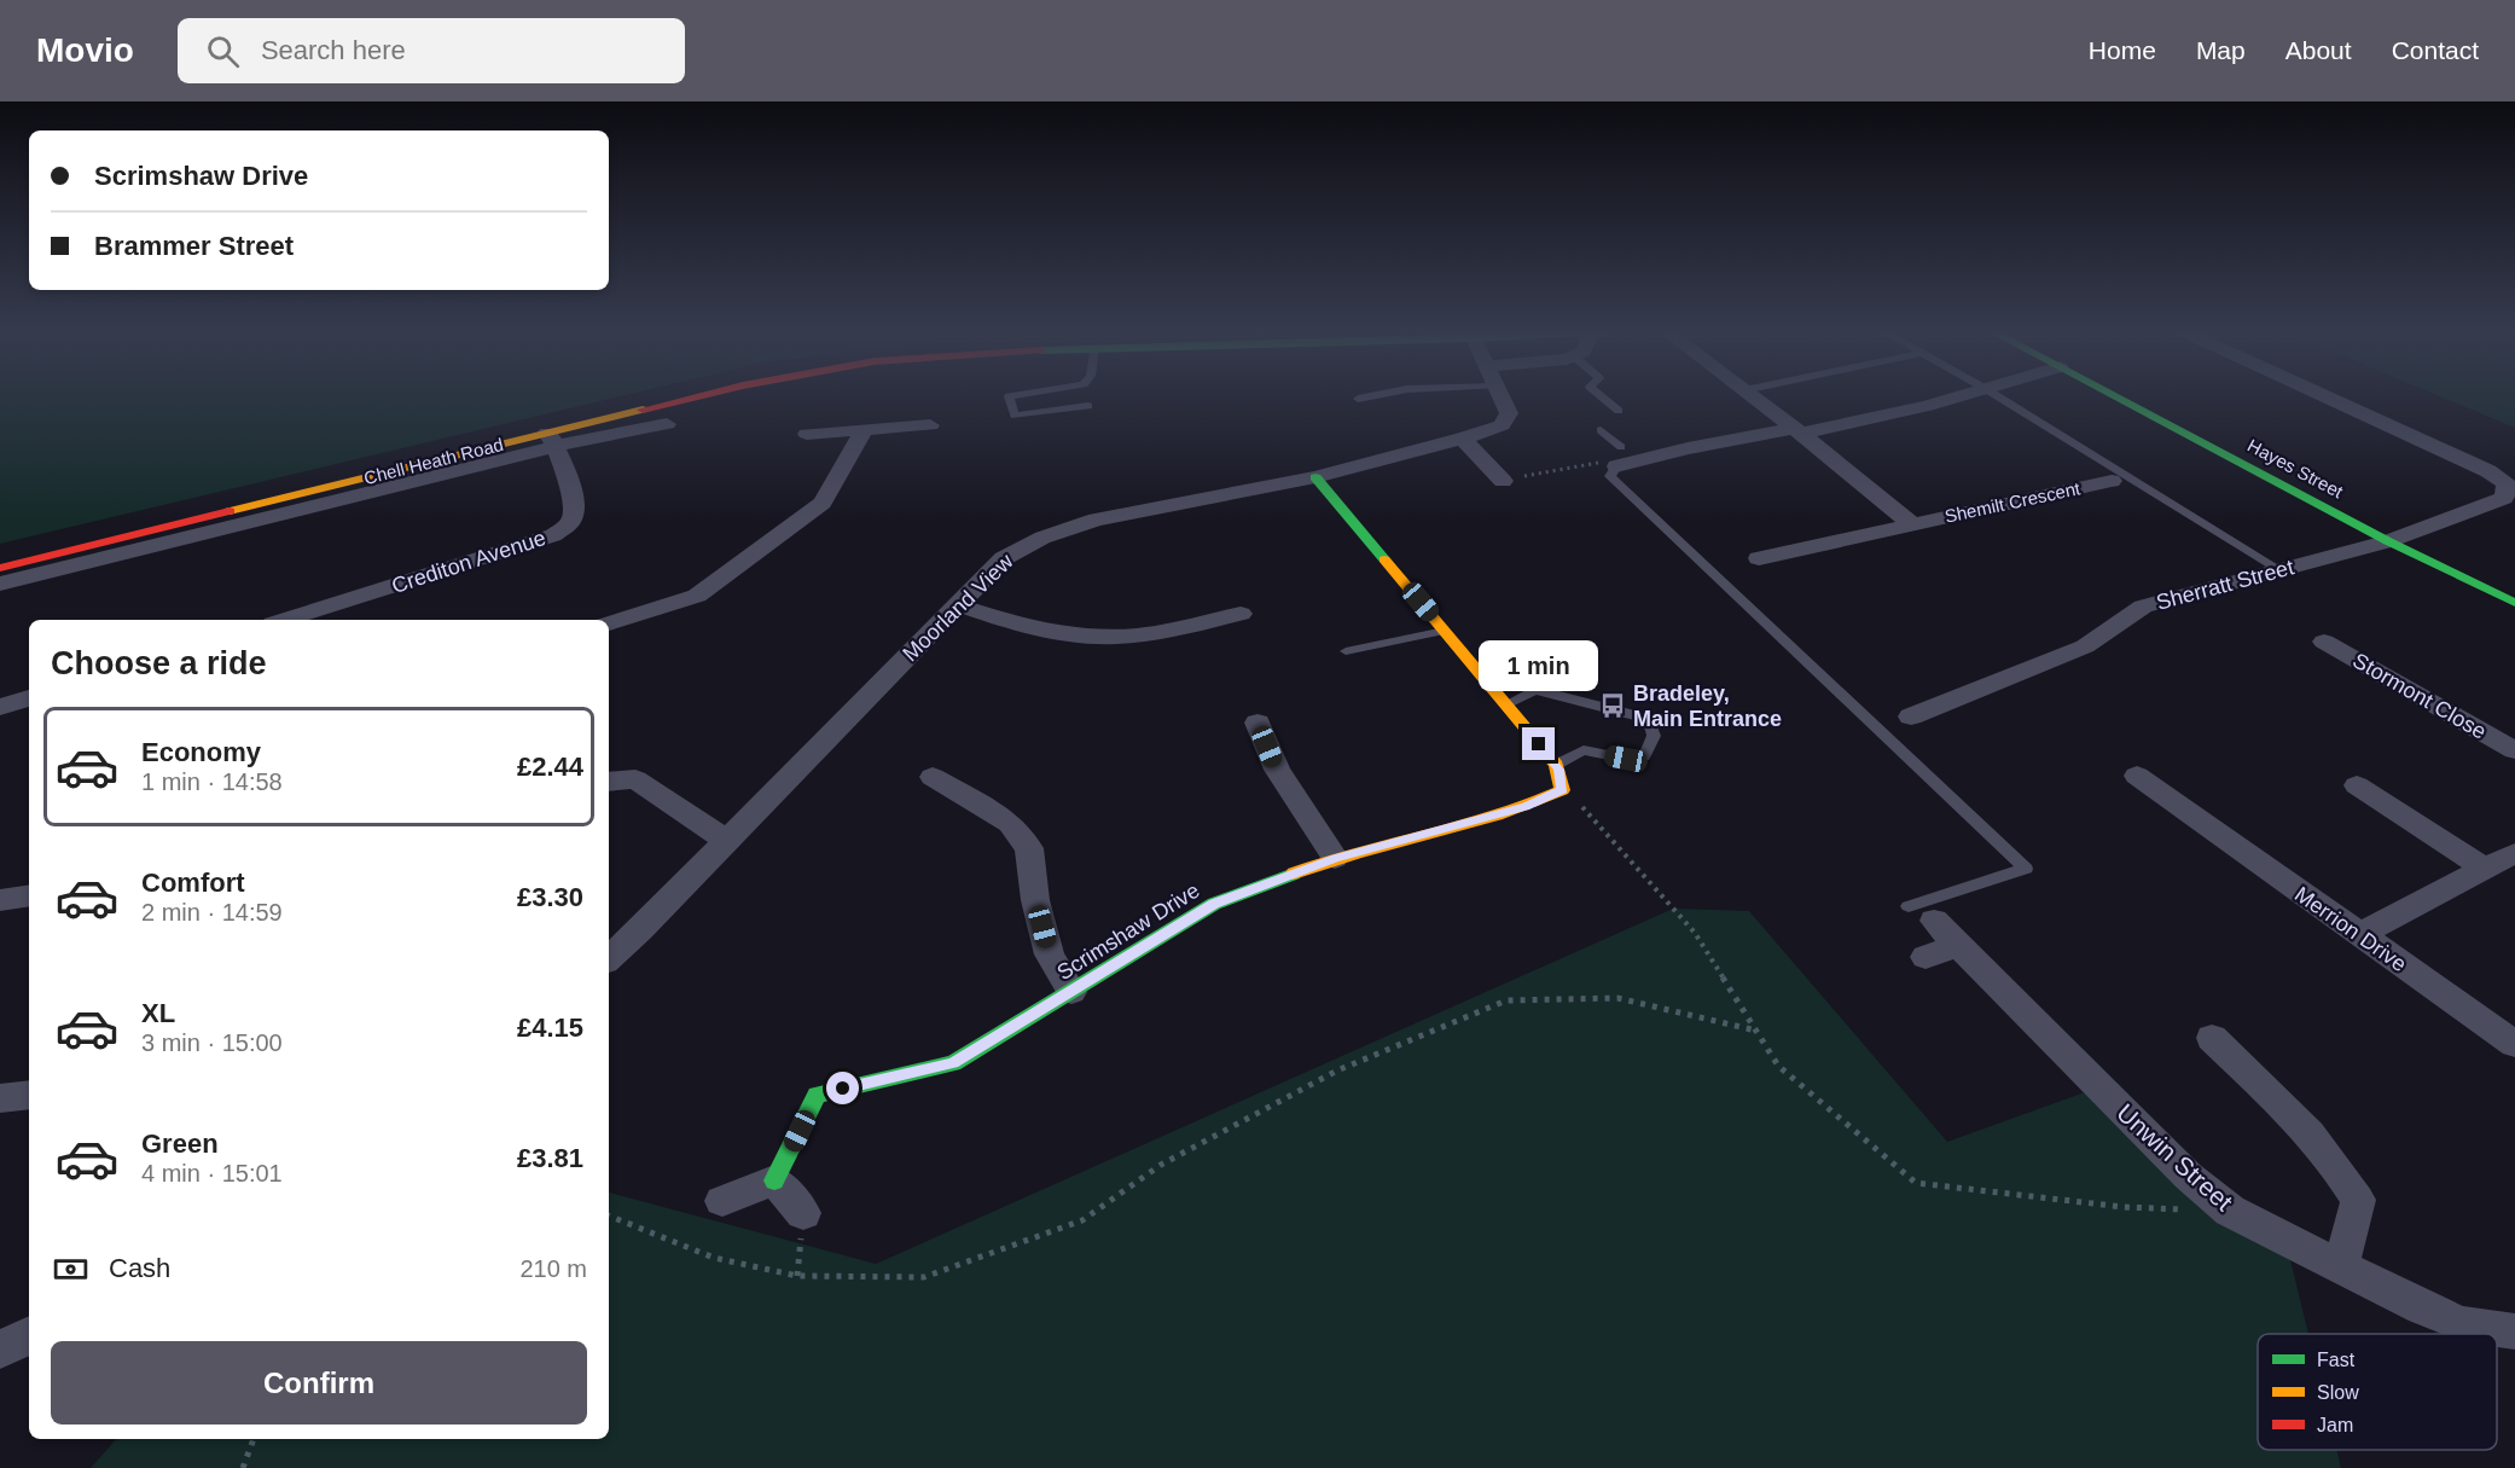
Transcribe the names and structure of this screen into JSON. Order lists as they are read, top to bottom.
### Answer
{
  "streets": {
    "street": [
      "Chell Heath Road",
      "Hayes Street",
      "Shemilt Crescent",
      "Crediton Avenue",
      "Sherratt Street",
      "Moorland View",
      "Stormont Close",
      "Merrion Drive",
      "Scrimshaw Drive",
      "Unwin Street"
    ]
  },
  "crossings": [
    ["Chell Heath Road", "Crediton Avenue"],
    ["Hayes Street", "Sherratt Street"]
  ],
  "places": {
    "bus stop": ["Bradeley, Main Entrance"]
  },
  "legend": ["Fast", "Slow", "Jam"],
  "page": {
    "header": "Movio",
    "search": "Search here",
    "nav": [
      "Home",
      "Map",
      "About",
      "Contact"
    ],
    "banner": ["Scrimshaw Drive", "Brammer Street"],
    "heading": "Choose a ride",
    "bubble": "1 min",
    "list": [
      {
        "name": "Economy",
        "note": "1 min · 14:58",
        "value": "£2.44"
      },
      {
        "name": "Comfort",
        "note": "2 min · 14:59",
        "value": "£3.30"
      },
      {
        "name": "XL",
        "note": "3 min · 15:00",
        "value": "£4.15"
      },
      {
        "name": "Green",
        "note": "4 min · 15:01",
        "value": "£3.81"
      }
    ],
    "pay": ["Cash", "210 m"],
    "buttons": "Confirm"
  }
}
